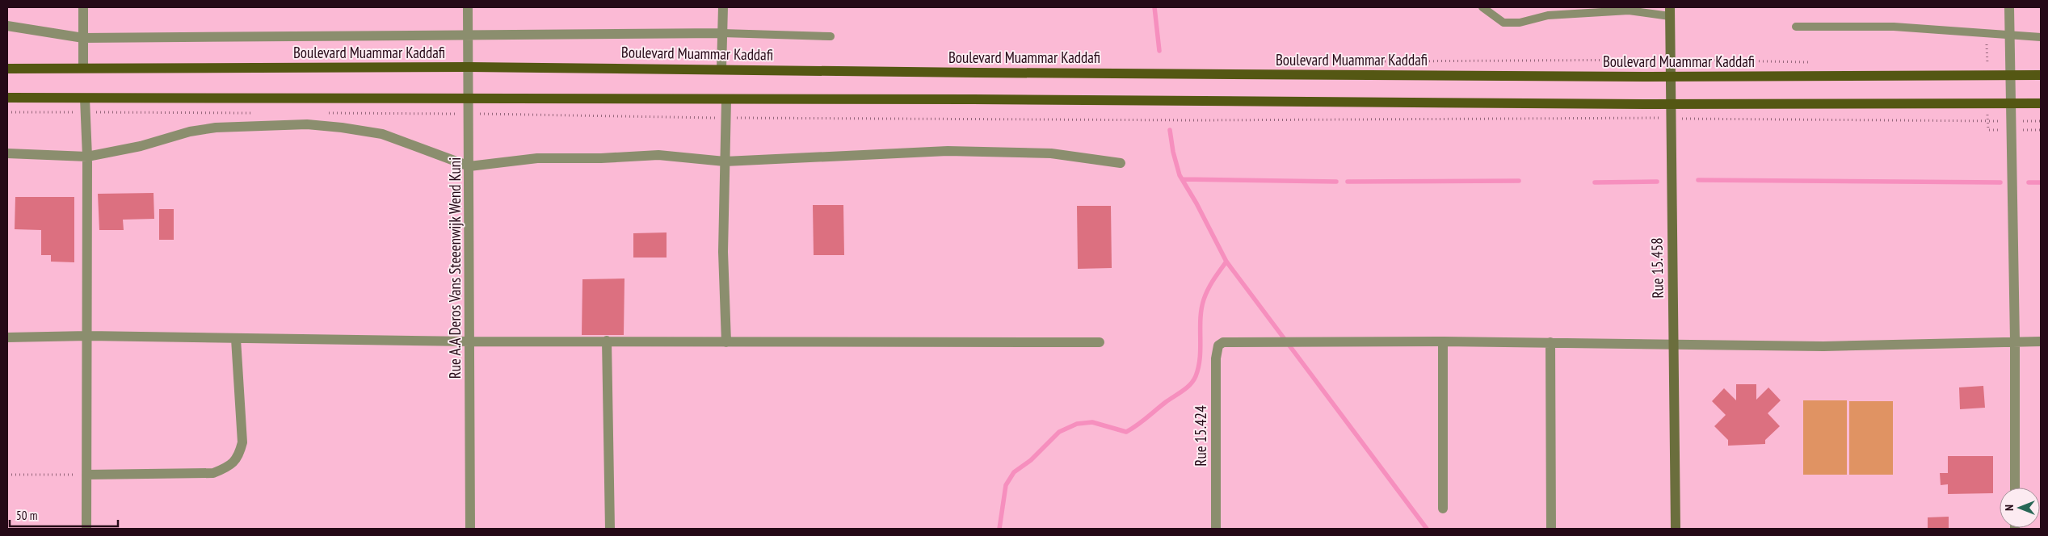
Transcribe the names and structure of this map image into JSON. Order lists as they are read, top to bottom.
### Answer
{
  "streets": {
    "main road": ["Boulevard Muammar Kaddafi", "Rue 15.458"],
    "street": ["Rue A.A Deros Vans Steeenwijk Wend Kuni", "Rue 15.424"]
  },
  "crossings": [
    ["Boulevard Muammar Kaddafi", "Rue A.A Deros Vans Steeenwijk Wend Kuni"],
    ["Boulevard Muammar Kaddafi", "Rue 15.458"]
  ],
  "scale_bar": "50 m",
  "north": "left"
}
